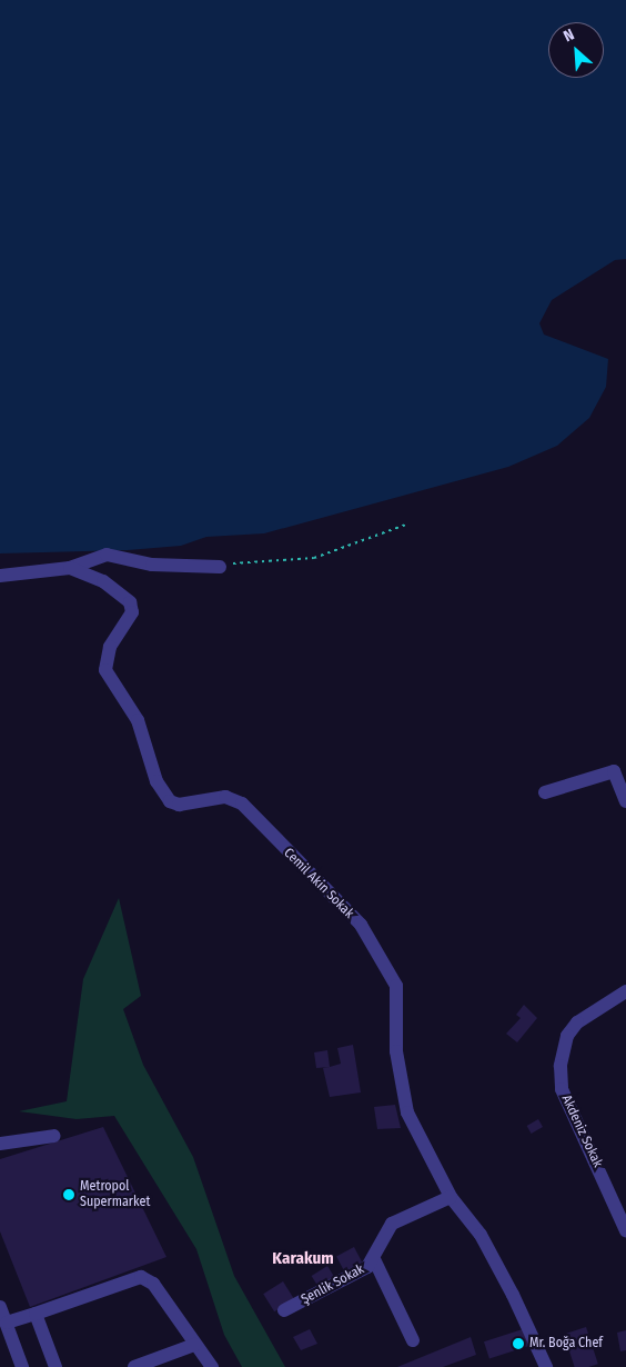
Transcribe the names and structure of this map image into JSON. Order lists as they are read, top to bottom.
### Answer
{
  "streets": {
    "street": ["Cemil Akin Sokak", "Akdeniz Sokak", "Şenlik Sokak"]
  },
  "crossings": [
    ["Cemil Akin Sokak", "Şenlik Sokak"]
  ],
  "districts": ["Karakum"],
  "places": ["Metropol Supermarket", "Mr. Boğa Chef"],
  "north": "top left"
}
